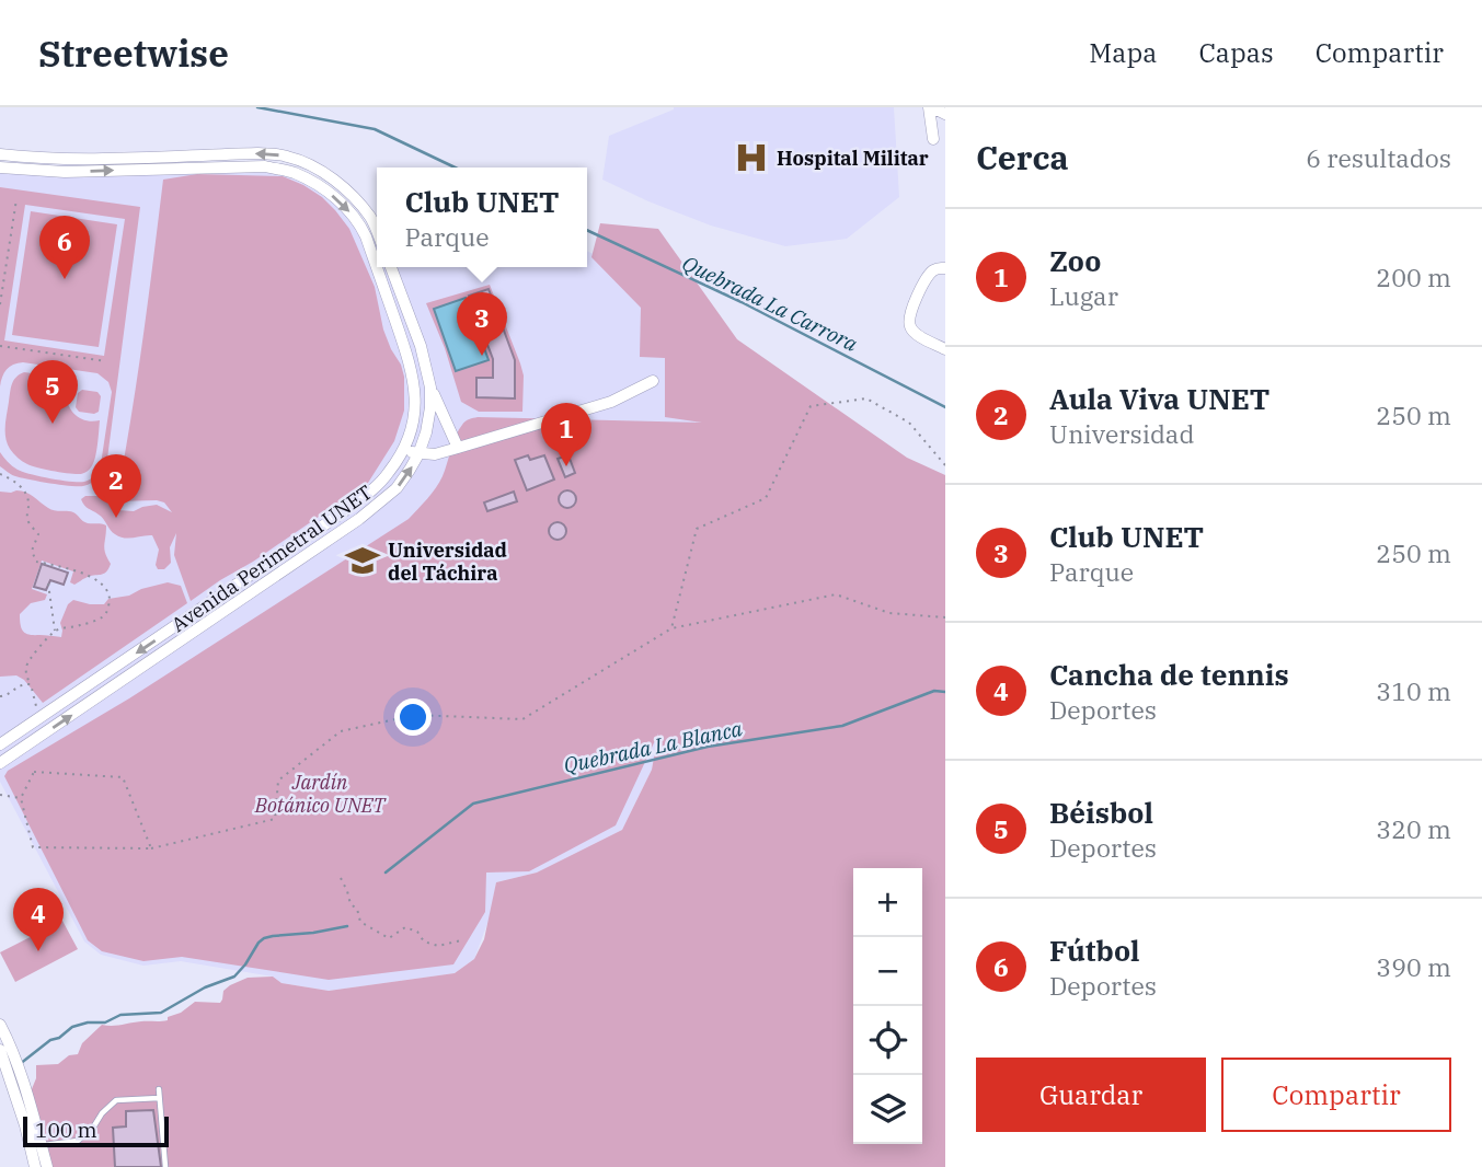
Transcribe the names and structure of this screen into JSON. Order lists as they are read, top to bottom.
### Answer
{
  "streets": {
    "street": ["Avenida Perimetral UNET"]
  },
  "water": ["Quebrada La Carrora", "Quebrada La Blanca"],
  "parks": ["Jardín Botánico UNET"],
  "places": {
    "hospital": ["Hospital Militar"],
    "school or university": ["Universidad del Táchira"]
  },
  "scale_bar": "100 m",
  "page": {
    "header": "Streetwise",
    "nav": ["Mapa", "Capas", "Compartir"],
    "heading": ["Cerca", "6 resultados"],
    "popup": ["Club UNET", "Parque"],
    "list": [
      {
        "mark": "1",
        "name": "Zoo",
        "note": "Lugar",
        "value": "200 m"
      },
      {
        "mark": "2",
        "name": "Aula Viva UNET",
        "note": "Universidad",
        "value": "250 m"
      },
      {
        "mark": "3",
        "name": "Club UNET",
        "note": "Parque",
        "value": "250 m"
      },
      {
        "mark": "4",
        "name": "Cancha de tennis",
        "note": "Deportes",
        "value": "310 m"
      },
      {
        "mark": "5",
        "name": "Béisbol",
        "note": "Deportes",
        "value": "320 m"
      },
      {
        "mark": "6",
        "name": "Fútbol",
        "note": "Deportes",
        "value": "390 m"
      }
    ],
    "pins": [
      "6",
      "3",
      "5",
      "1",
      "2",
      "4"
    ],
    "map_buttons": ["+", "−"],
    "buttons": ["Guardar", "Compartir"],
    "scale": "100 m"
  }
}
